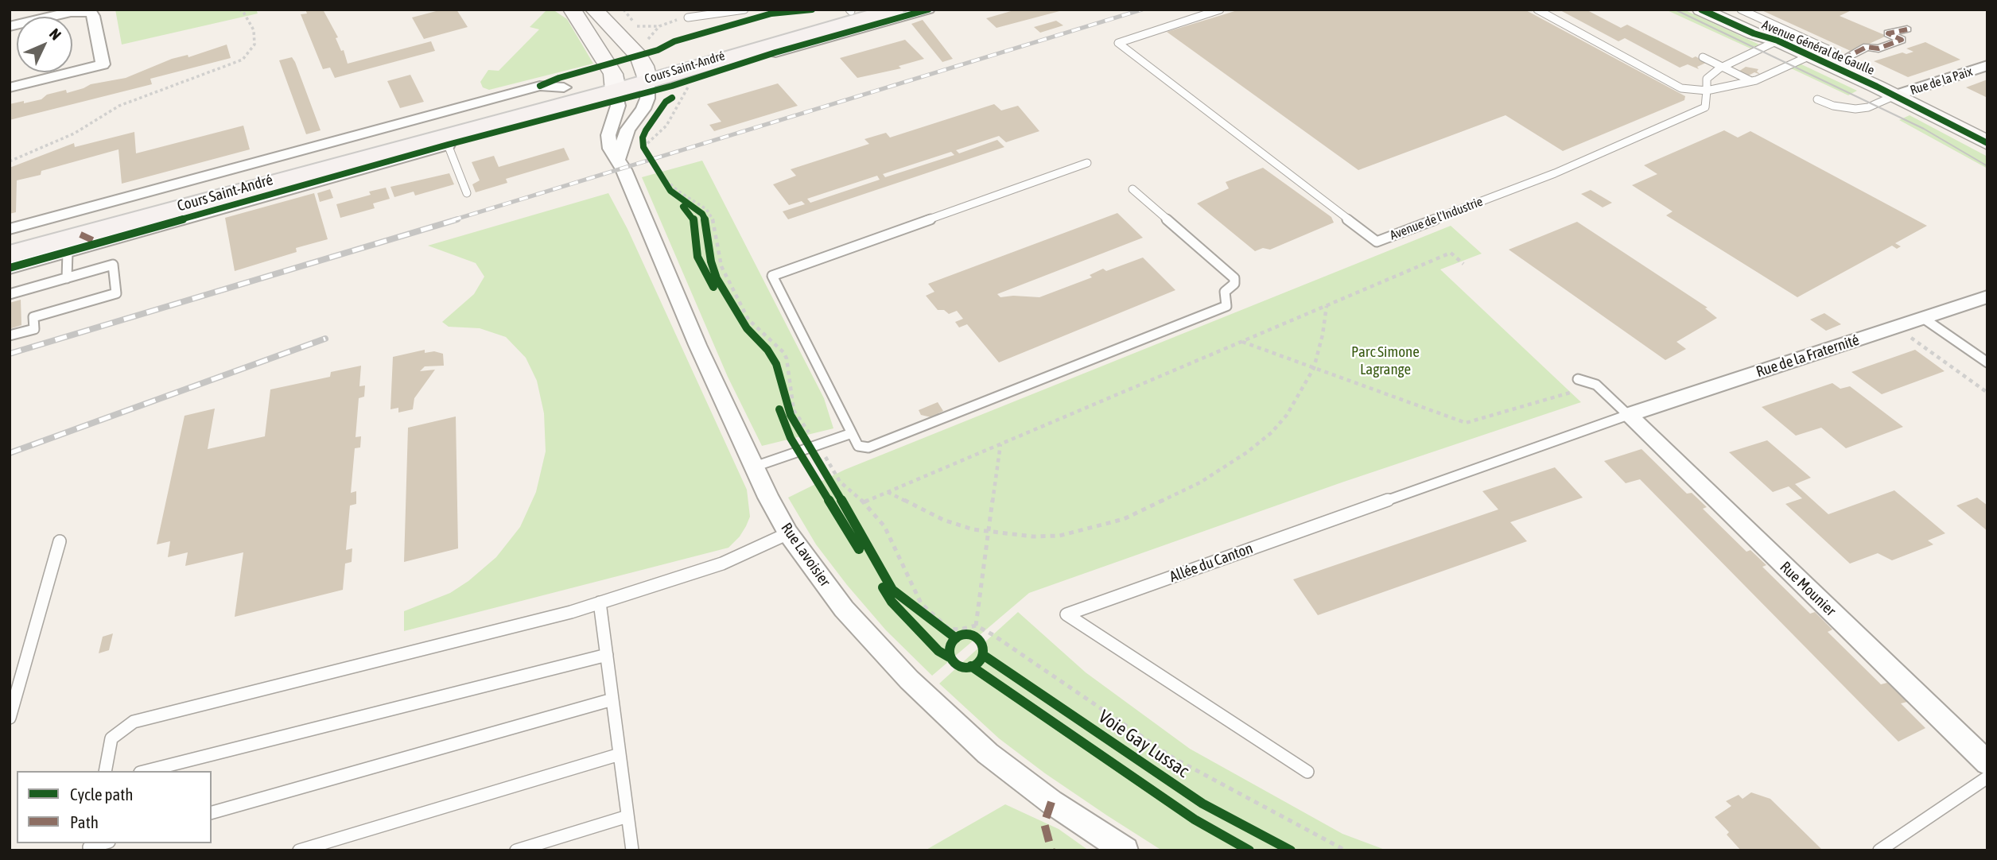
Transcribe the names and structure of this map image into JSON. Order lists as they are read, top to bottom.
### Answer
{
  "streets": {
    "main road": ["Avenue Général de Gaulle", "Cours Saint-André"],
    "street": [
      "Rue de la Paix",
      "Rue de la Fraternité",
      "Rue Lavoisier",
      "Rue Mounier"
    ],
    "lane": ["Avenue de l'Industrie", "Allée du Canton"],
    "cycle path": ["Voie Gay Lussac"]
  },
  "crossings": [
    ["Avenue Général de Gaulle", "Rue de la Paix"],
    ["Cours Saint-André", "Rue Lavoisier"],
    ["Rue de la Fraternité", "Allée du Canton"],
    ["Rue de la Fraternité", "Rue Mounier"],
    ["Allée du Canton", "Rue Mounier"]
  ],
  "parks": ["Parc Simone Lagrange"],
  "legend": ["Cycle path", "Path"],
  "north": "top right"
}
